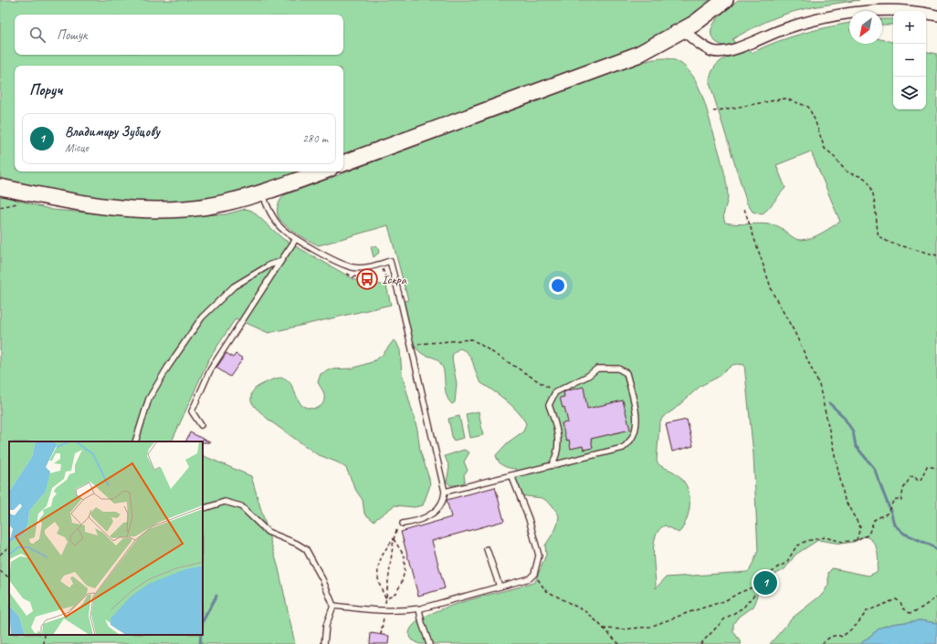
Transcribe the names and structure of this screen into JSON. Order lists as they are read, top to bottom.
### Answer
{
  "places": {
    "bus stop": ["Іскра"]
  },
  "north": "bottom left",
  "page": {
    "map_buttons": ["+", "−"],
    "search": "Пошук",
    "heading": "Поруч",
    "list": [
      {
        "mark": "1",
        "name": "Владимиру Зубцову",
        "note": "Місце",
        "value": "280 m"
      }
    ],
    "pins": "1"
  }
}
